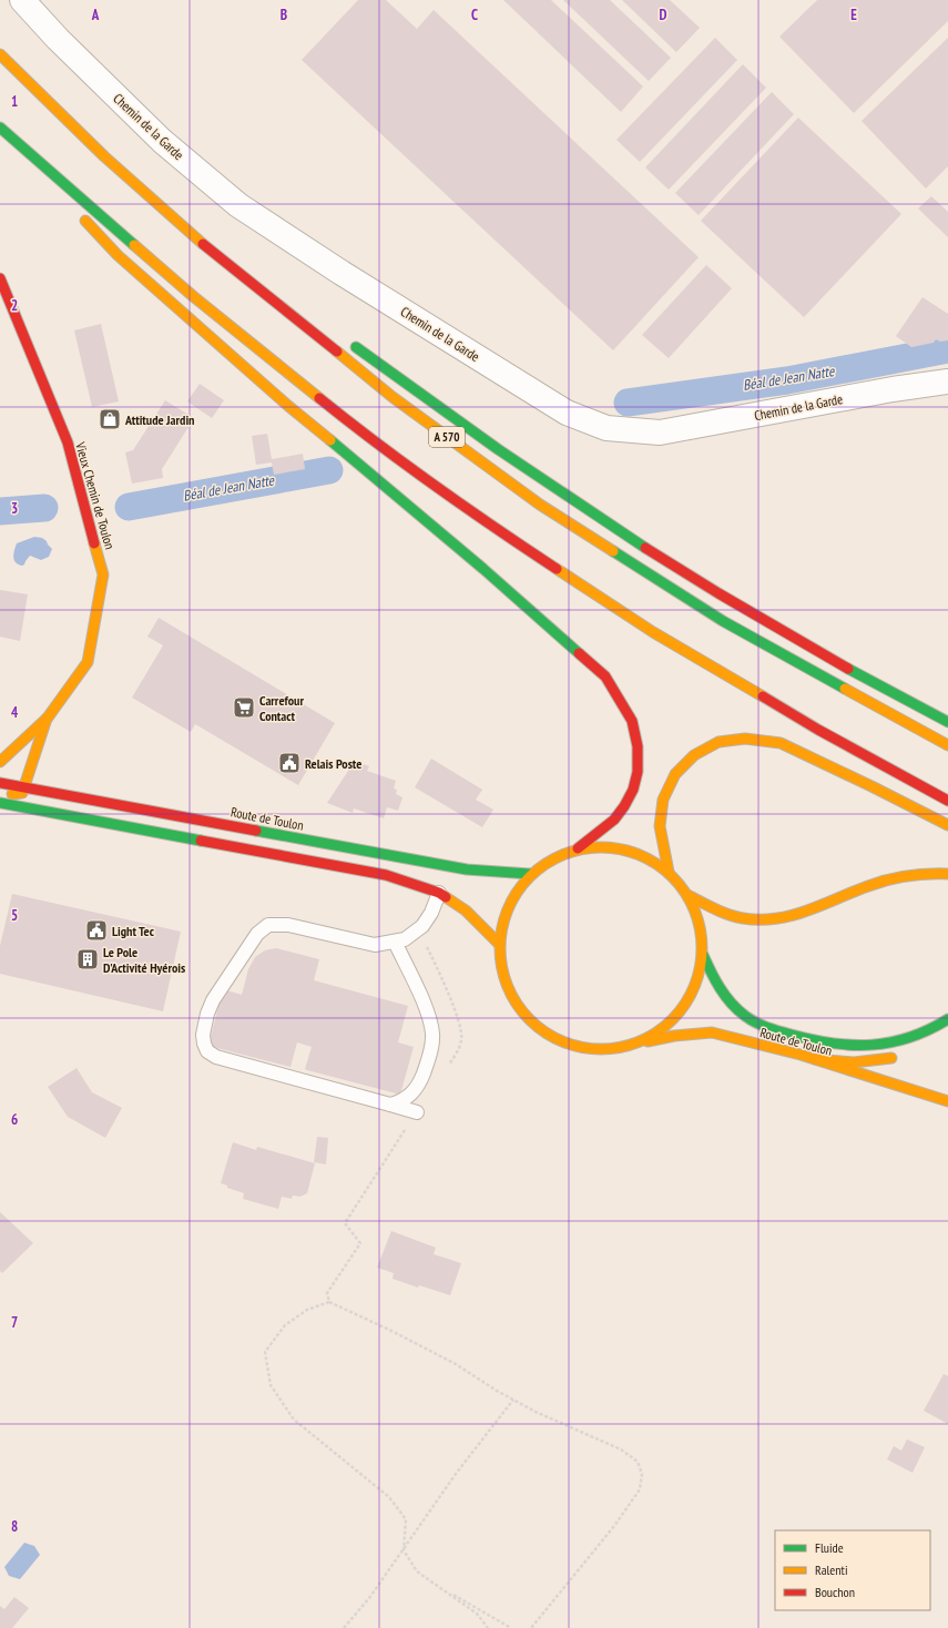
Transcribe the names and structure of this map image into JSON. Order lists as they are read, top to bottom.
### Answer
{
  "streets": {
    "main road": ["A 570", "Vieux Chemin de Toulon", "Route de Toulon"],
    "street": ["Chemin de la Garde"]
  },
  "water": ["Béal de Jean Natte"],
  "places": {
    "shop": ["Attitude Jardin"],
    "supermarket": ["Carrefour Contact"],
    "public building": ["Relais Poste", "Light Tec"],
    "building": ["Le Pole D'Activité Hyérois"]
  },
  "legend": ["Fluide", "Ralenti", "Bouchon"],
  "grid": {
    "columns": [
      "A",
      "B",
      "C",
      "D",
      "E"
    ],
    "rows": [
      "1",
      "2",
      "3",
      "4",
      "5",
      "6",
      "7",
      "8"
    ]
  }
}
